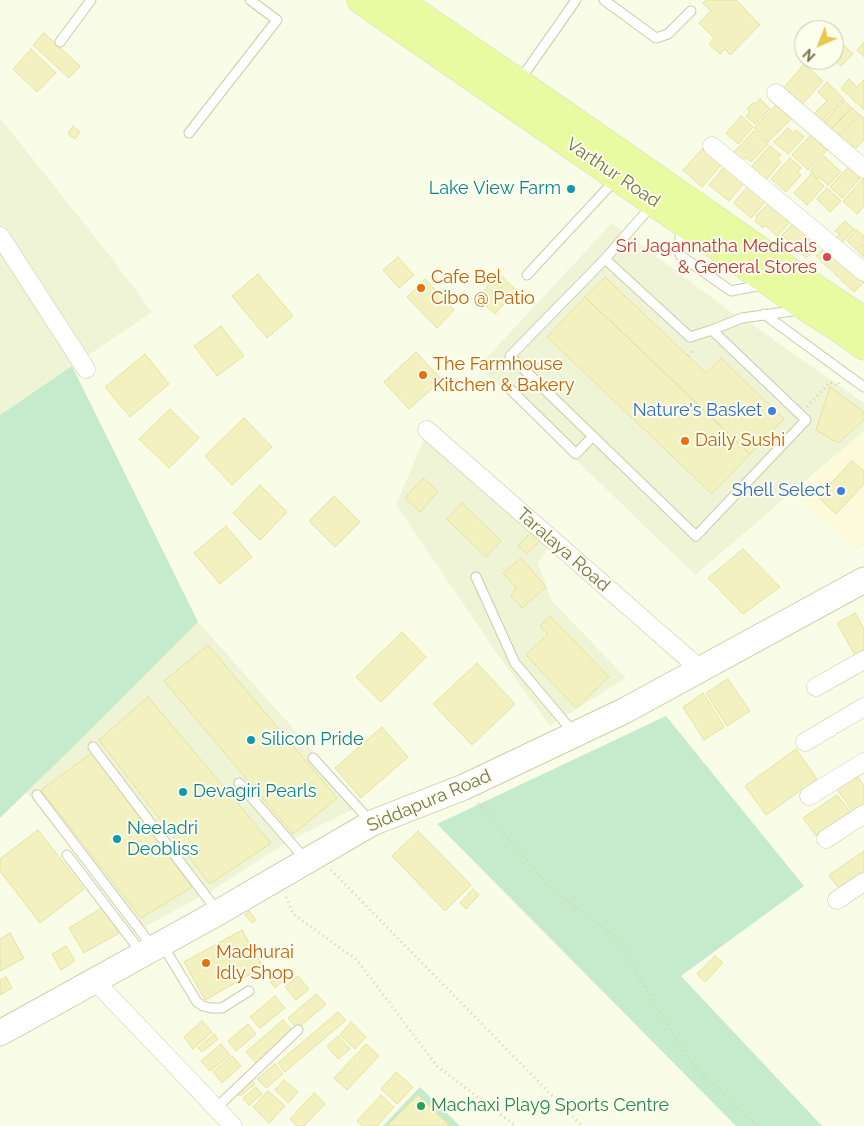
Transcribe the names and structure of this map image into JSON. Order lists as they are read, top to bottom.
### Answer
{
  "streets": {
    "main road": ["Varthur Road"],
    "street": ["Taralaya Road", "Siddapura Road"]
  },
  "crossings": [
    ["Taralaya Road", "Siddapura Road"]
  ],
  "places": [
    "Lake View Farm",
    "Sri Jagannatha Medicals & General Stores",
    "Cafe Bel Cibo @ Patio",
    "The Farmhouse Kitchen & Bakery",
    "Nature's Basket",
    "Daily Sushi",
    "Shell Select",
    "Silicon Pride",
    "Devagiri Pearls",
    "Neeladri Deobliss",
    "Madhurai Idly Shop",
    "Machaxi Play9 Sports Centre"
  ],
  "north": "bottom left"
}
